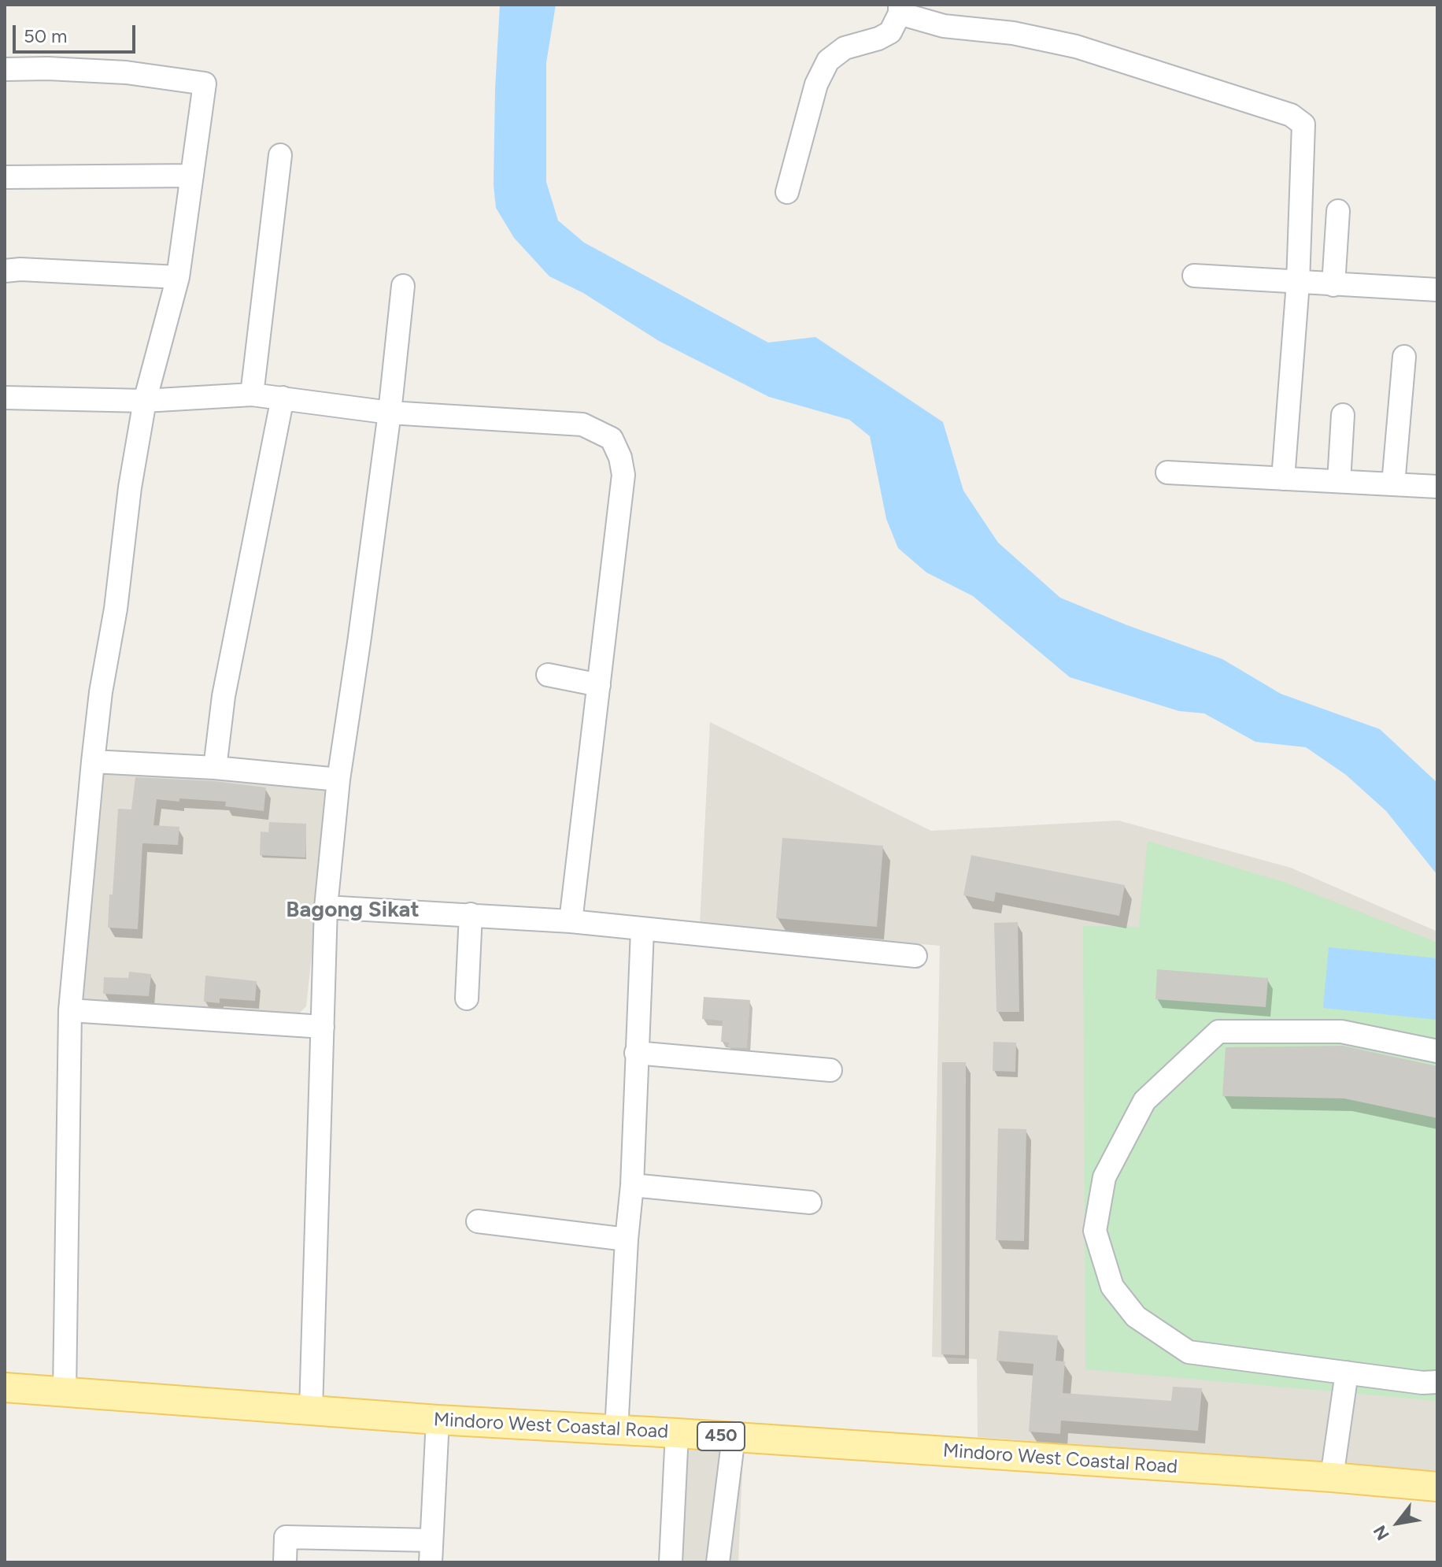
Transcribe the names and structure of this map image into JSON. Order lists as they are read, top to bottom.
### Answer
{
  "streets": {
    "main road": ["Mindoro West Coastal Road", "450"]
  },
  "districts": ["Bagong Sikat"],
  "scale_bar": "50 m",
  "north": "bottom left"
}
